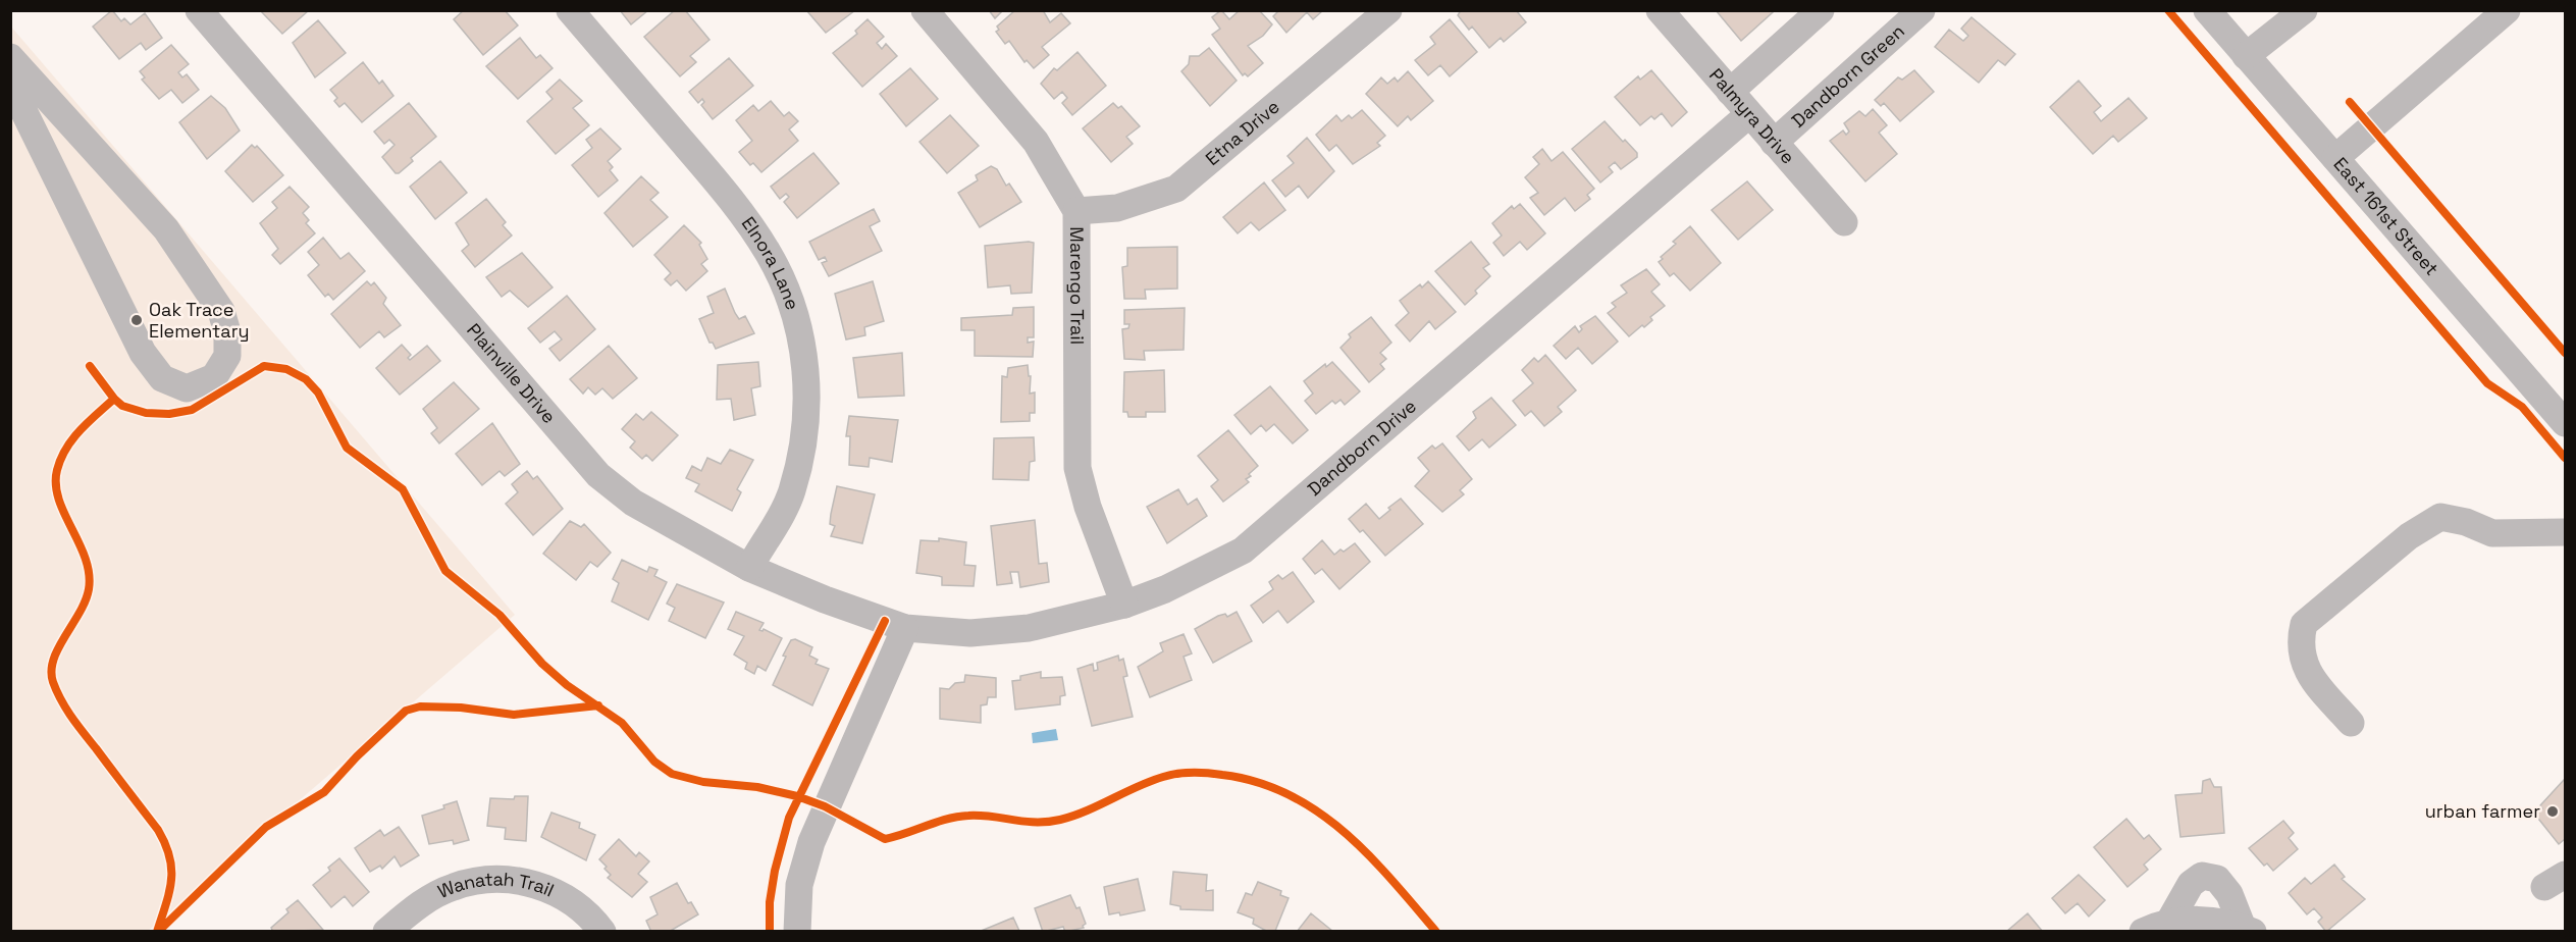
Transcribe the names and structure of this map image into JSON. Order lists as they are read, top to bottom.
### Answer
{
  "streets": {
    "street": [
      "Dandborn Green",
      "Palmyra Drive",
      "Etna Drive",
      "East 161st Street",
      "Elnora Lane",
      "Marengo Trail",
      "Plainville Drive",
      "Dandborn Drive",
      "Wanatah Trail"
    ]
  },
  "crossings": [
    ["Dandborn Green", "Palmyra Drive"],
    ["Palmyra Drive", "Dandborn Drive"],
    ["Etna Drive", "Marengo Trail"],
    ["Elnora Lane", "Plainville Drive"],
    ["Marengo Trail", "Dandborn Drive"],
    ["Plainville Drive", "Dandborn Drive"]
  ],
  "places": ["Oak Trace Elementary", "urban farmer"]
}
